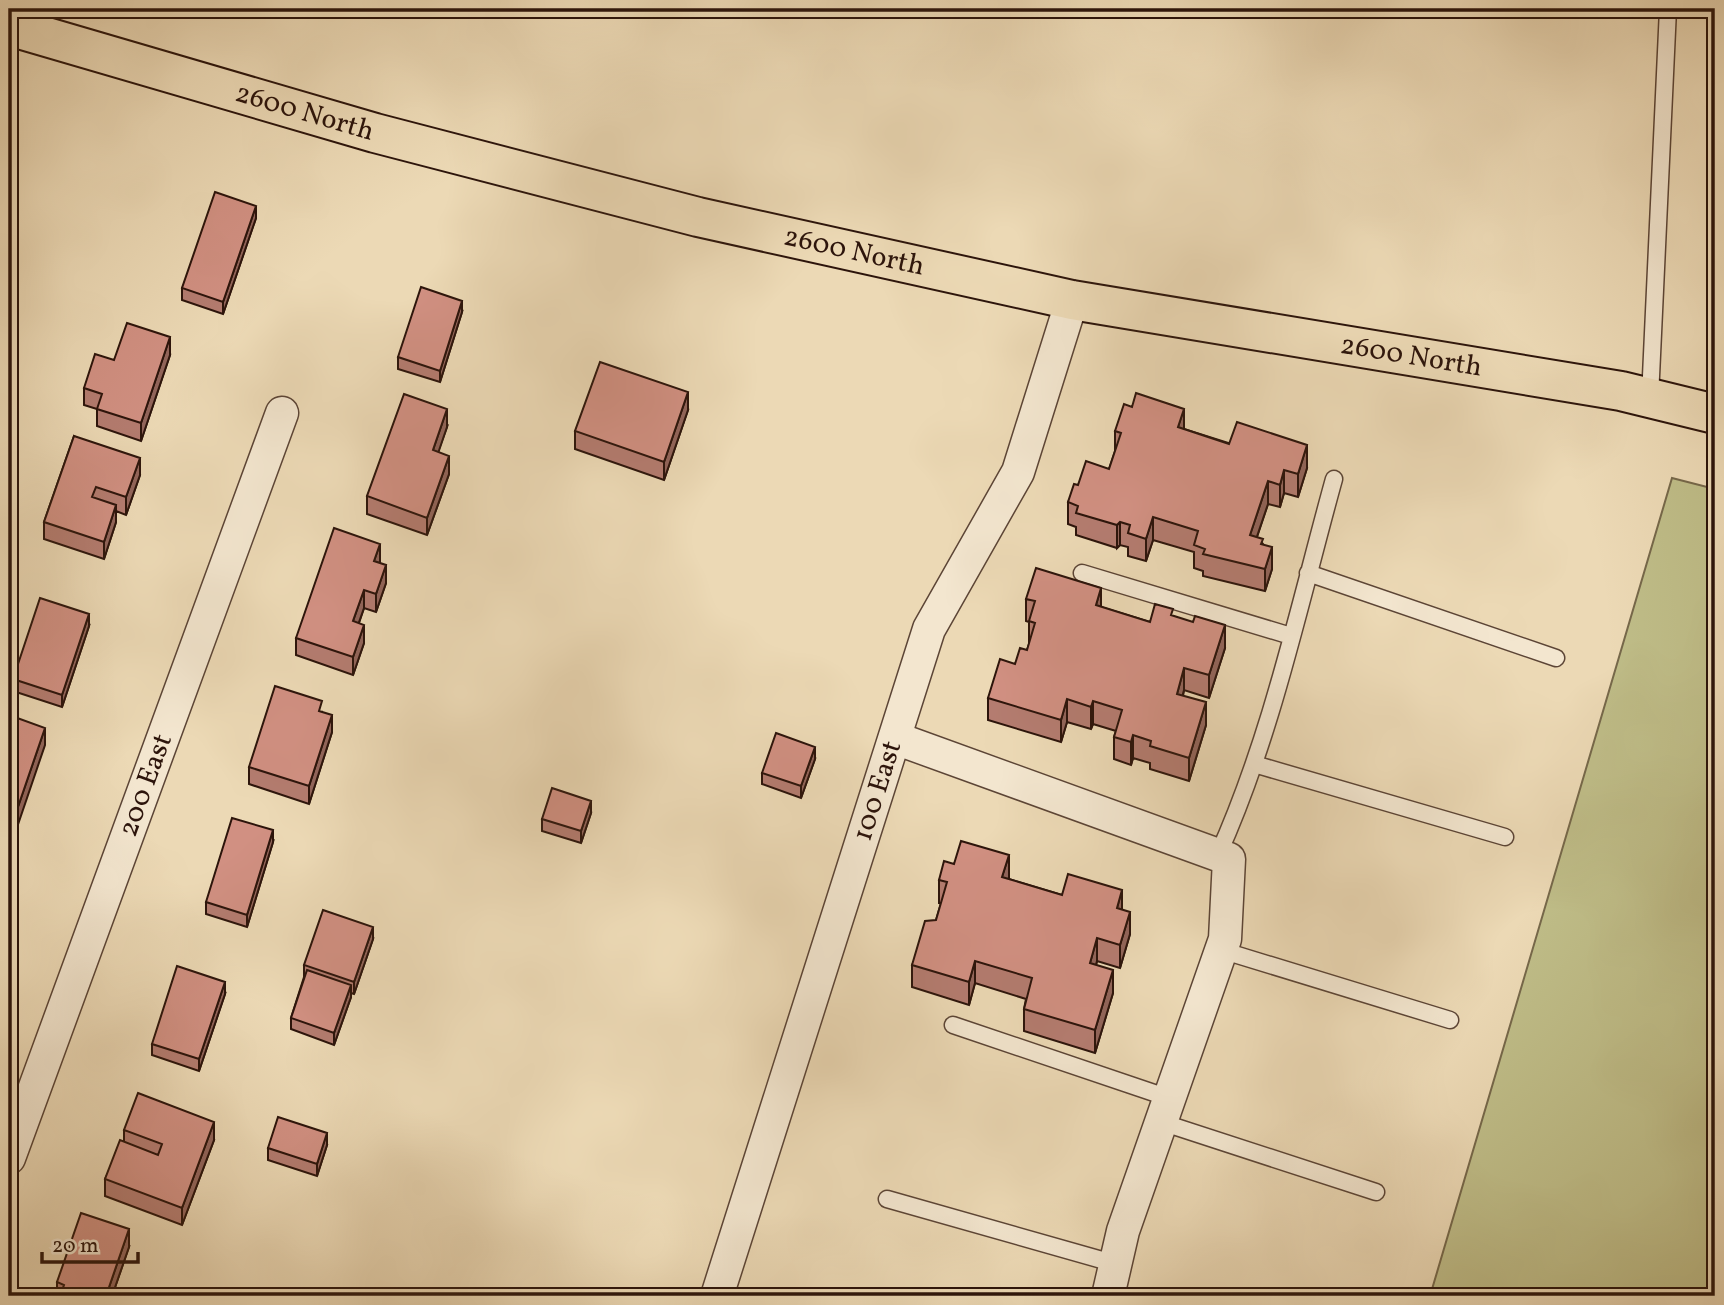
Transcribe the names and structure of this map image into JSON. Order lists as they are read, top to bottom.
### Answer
{
  "streets": {
    "main road": ["2600 North"],
    "street": ["200 East", "100 East"]
  },
  "crossings": [
    ["2600 North", "100 East"]
  ],
  "scale_bar": "20 m"
}
